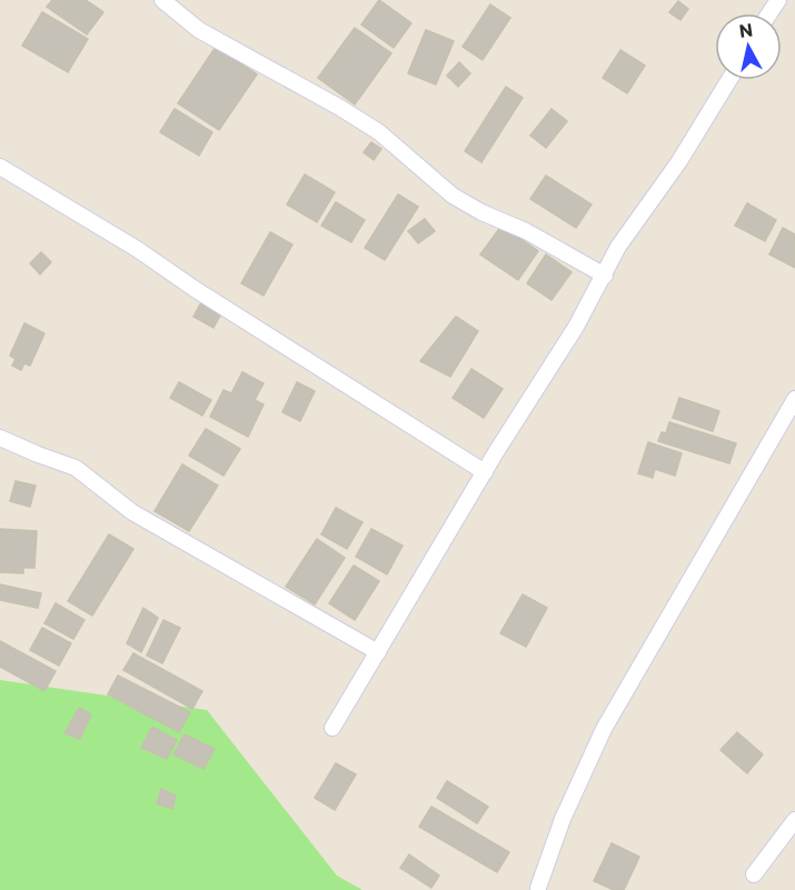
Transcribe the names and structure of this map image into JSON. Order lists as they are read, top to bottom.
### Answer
{
  "north": "top"
}
